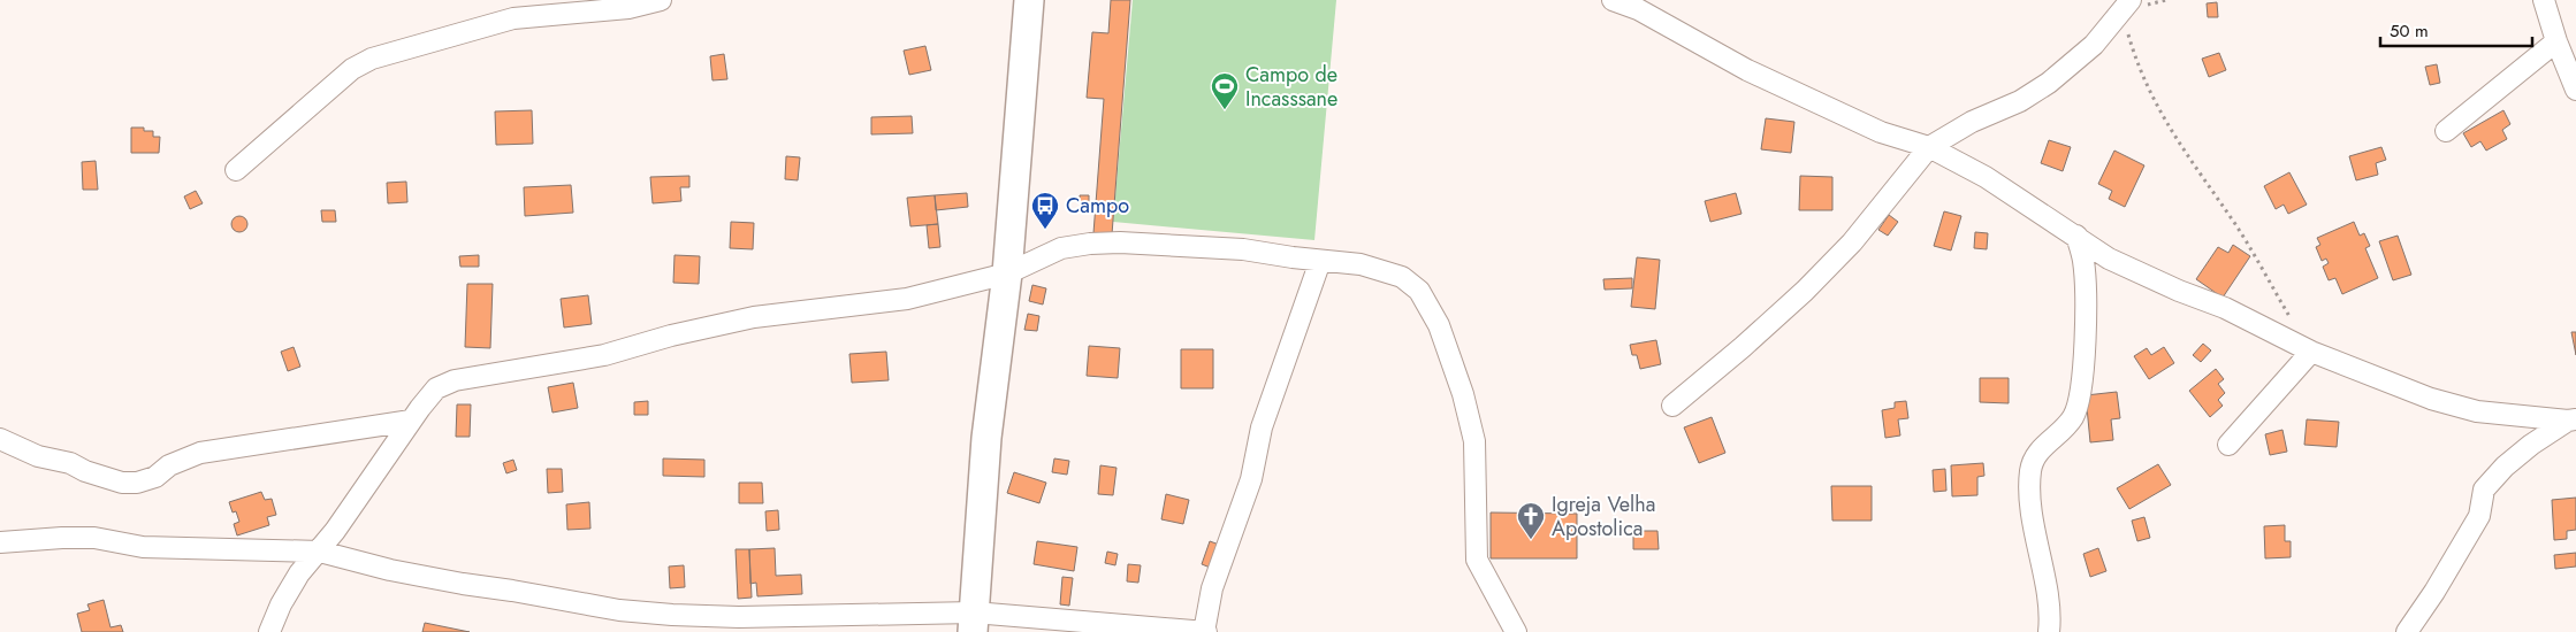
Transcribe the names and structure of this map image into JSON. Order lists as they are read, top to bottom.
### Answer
{
  "places": {
    "sports": ["Campo de Incasssane"],
    "bus stop": ["Campo"],
    "church": ["Igreja Velha Apostolica"]
  },
  "scale_bar": "50 m"
}
